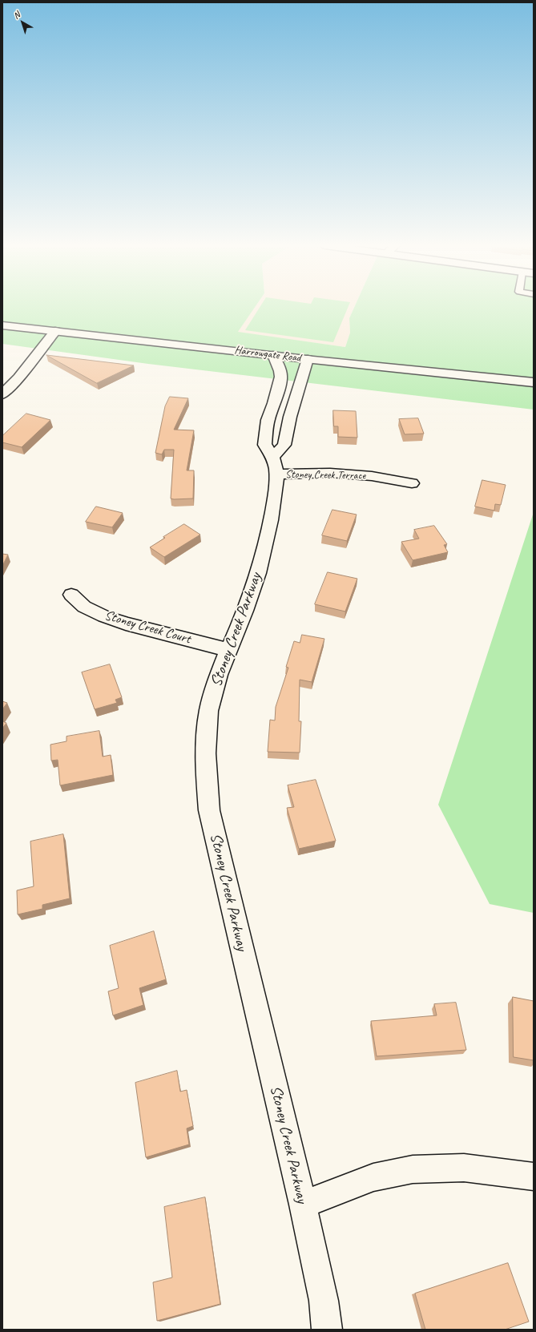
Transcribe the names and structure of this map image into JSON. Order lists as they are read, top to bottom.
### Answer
{
  "streets": {
    "street": [
      "Harrowgate Road",
      "Stoney Creek Terrace",
      "Stoney Creek Court",
      "Stoney Creek Parkway"
    ]
  },
  "crossings": [
    ["Stoney Creek Terrace", "Stoney Creek Parkway"],
    ["Stoney Creek Court", "Stoney Creek Parkway"]
  ],
  "north": "top left"
}
